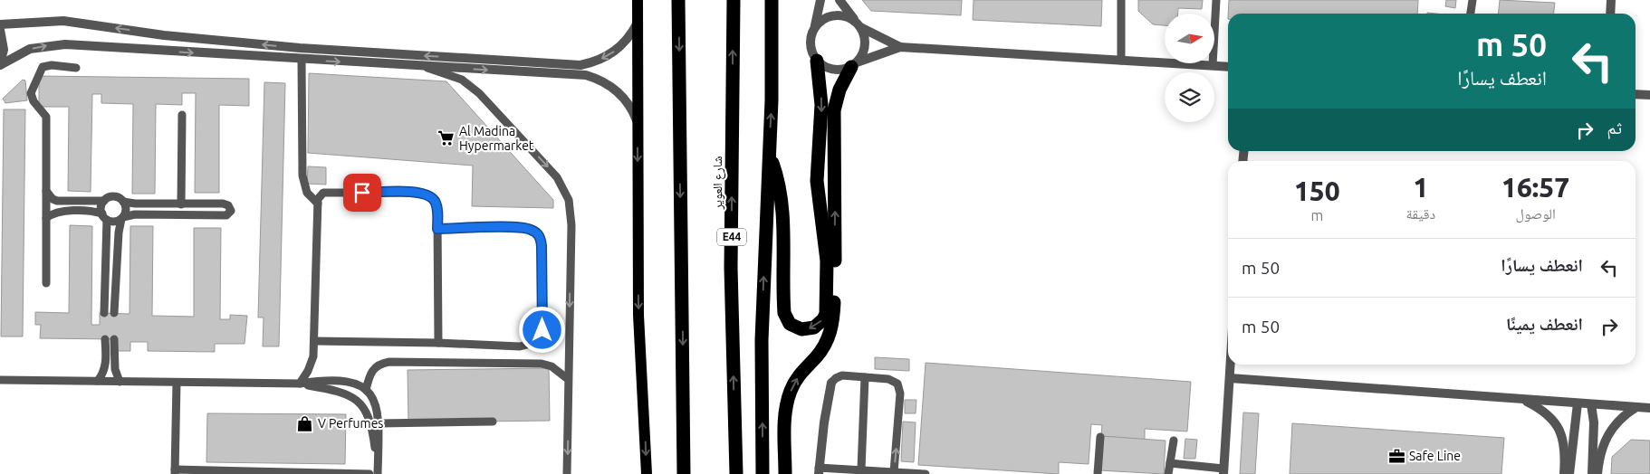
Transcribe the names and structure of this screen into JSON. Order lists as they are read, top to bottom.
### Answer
{
  "streets": {
    "highway": ["شارع العوير", "E44"]
  },
  "places": {
    "supermarket": ["Al Madina Hypermarket"],
    "shop": ["V Perfumes"],
    "office": ["Safe Line"]
  },
  "north": "right",
  "page": {
    "turn": ["50 m", "انعطف يسارًا"],
    "then": "ثم",
    "eta": [
      "16:57",
      "الوصول",
      "1",
      "دقيقة",
      "150",
      "m"
    ],
    "list": [
      {
        "name": "انعطف يسارًا",
        "value": "50 m"
      },
      {
        "name": "انعطف يمينًا",
        "value": "50 m"
      }
    ]
  }
}
